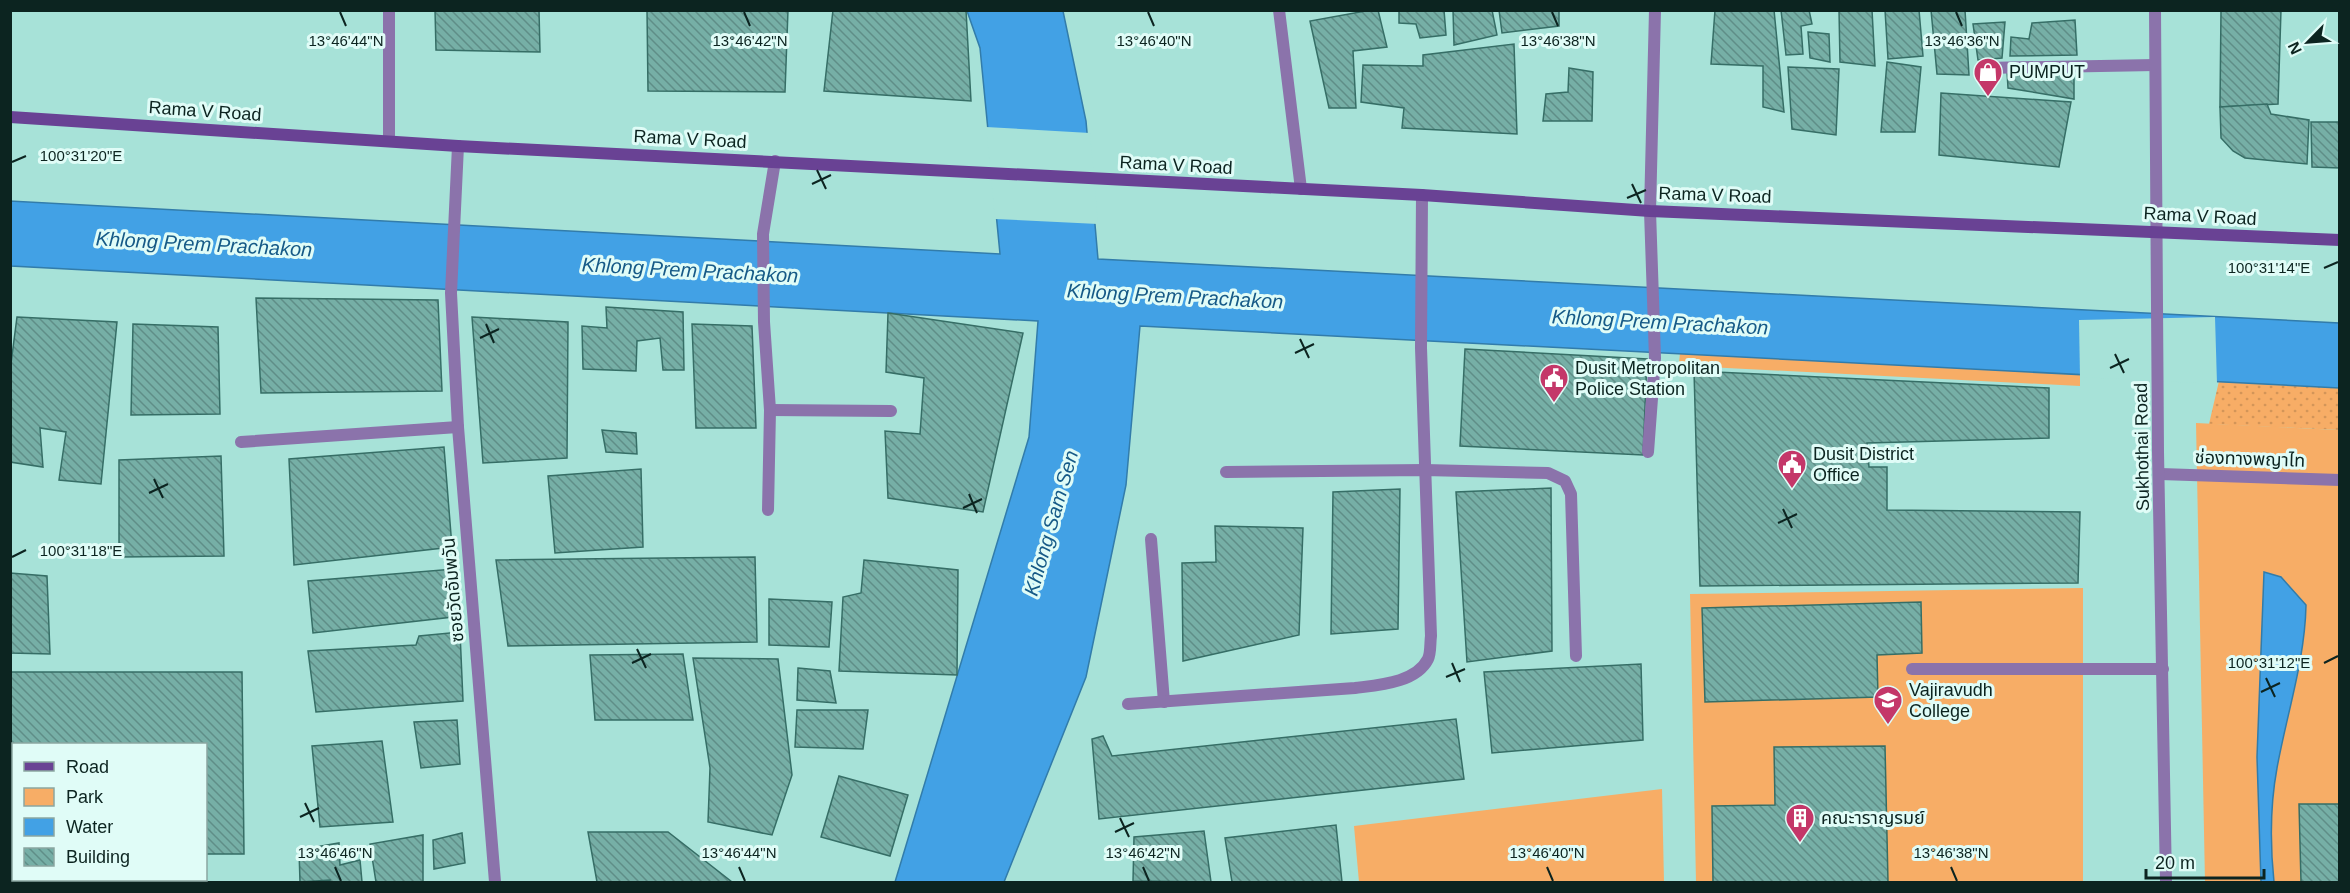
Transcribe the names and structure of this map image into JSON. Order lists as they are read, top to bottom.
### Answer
{
  "streets": {
    "main road": ["Rama V Road"],
    "street": ["Sukhothai Road", "ช่องทางพญาไท", "ซอยวัดอัมพวัน"]
  },
  "crossings": [
    ["Rama V Road", "Sukhothai Road"],
    ["Rama V Road", "ซอยวัดอัมพวัน"],
    ["Sukhothai Road", "ช่องทางพญาไท"]
  ],
  "water": ["Khlong Prem Prachakon", "Khlong Sam Sen"],
  "places": {
    "shop": ["PUMPUT"],
    "public building": ["Dusit Metropolitan Police Station", "Dusit District Office"],
    "school or university": ["Vajiravudh College"],
    "building": ["คณะาราญรมย์"]
  },
  "legend": [
    "Road",
    "Park",
    "Water",
    "Building"
  ],
  "scale_bar": "20 m",
  "north": "bottom left",
  "coordinates": [
    "13°46'42\"N",
    "13°46'36\"N",
    "13°46'44\"N",
    "13°46'40\"N",
    "13°46'38\"N",
    "100°31'20\"E",
    "100°31'14\"E",
    "100°31'18\"E",
    "100°31'12\"E",
    "13°46'46\"N"
  ]
}
